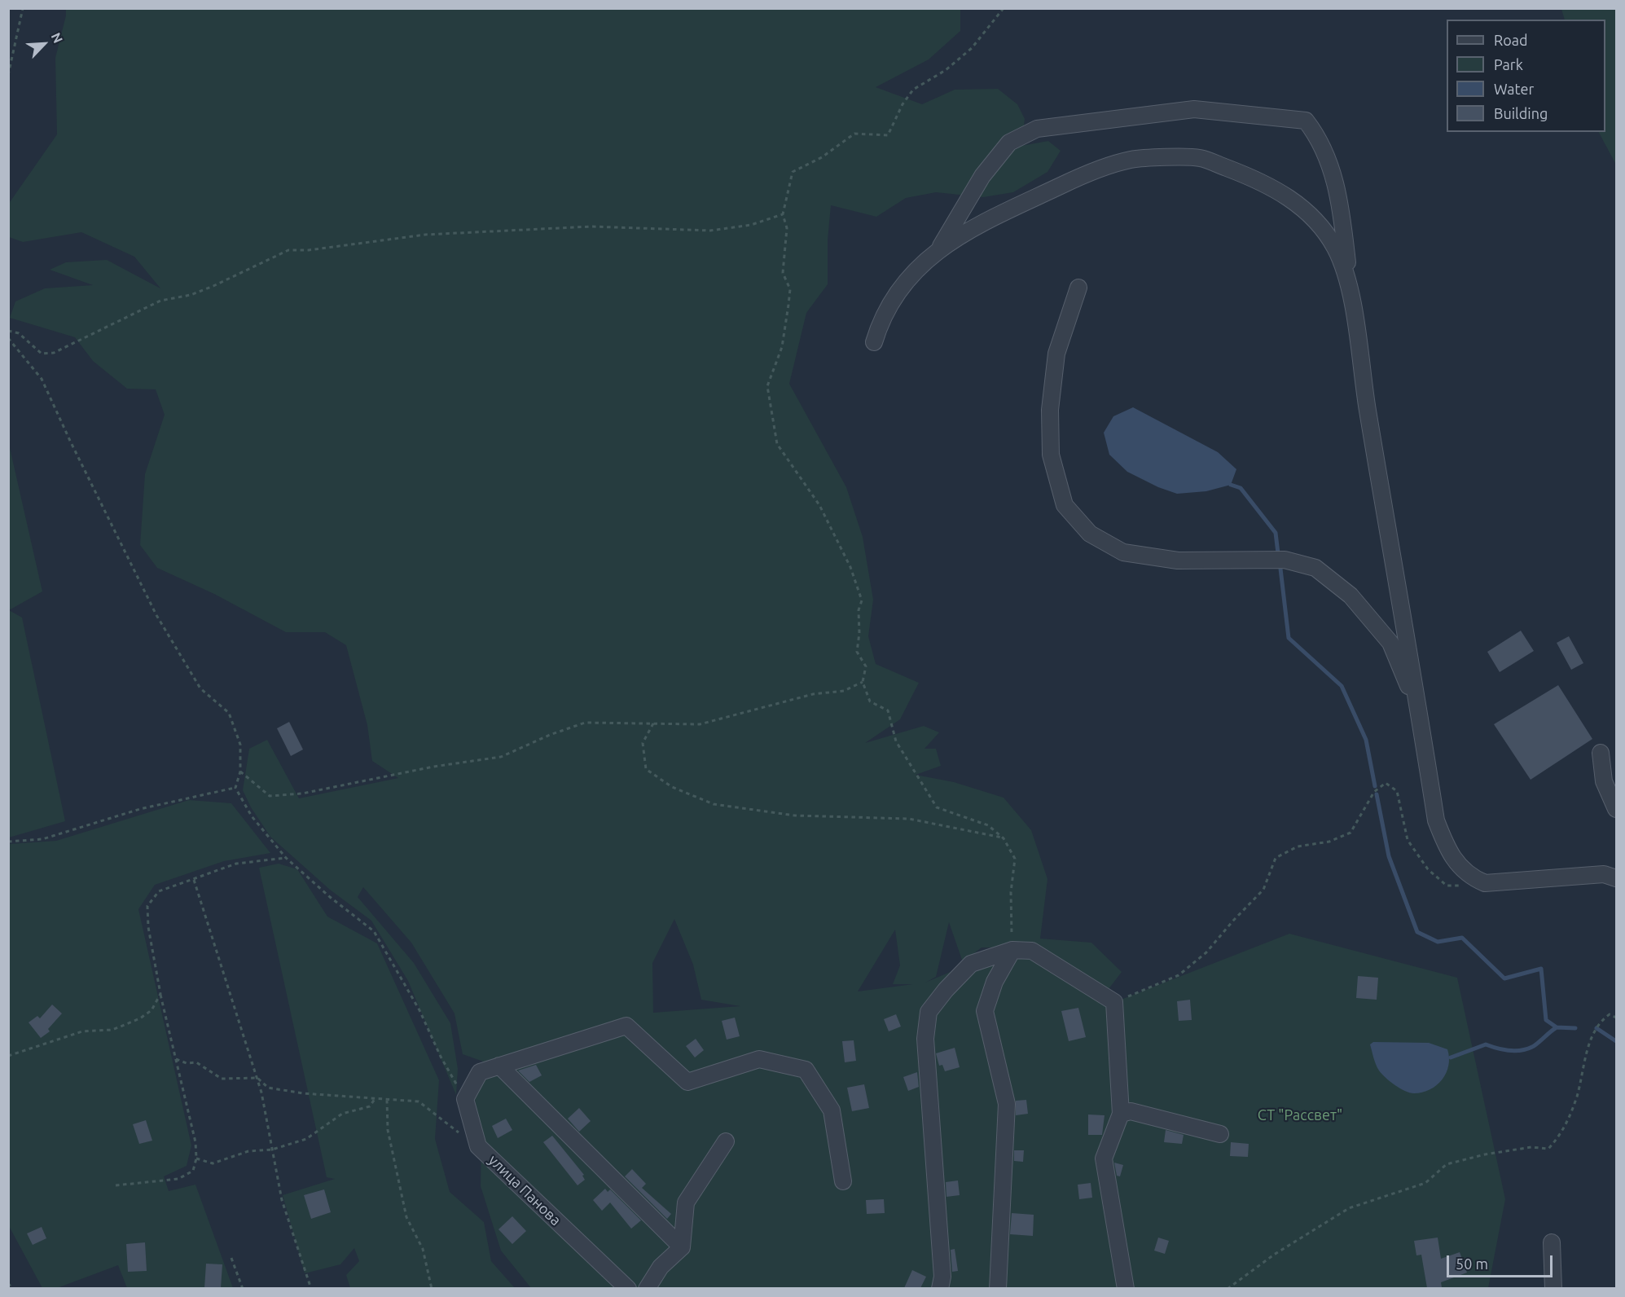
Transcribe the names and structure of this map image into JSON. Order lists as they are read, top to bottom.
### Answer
{
  "streets": {
    "street": ["улица Панова"]
  },
  "parks": ["СТ \"Рассвет\""],
  "legend": [
    "Road",
    "Park",
    "Water",
    "Building"
  ],
  "scale_bar": "50 m",
  "north": "top right"
}
